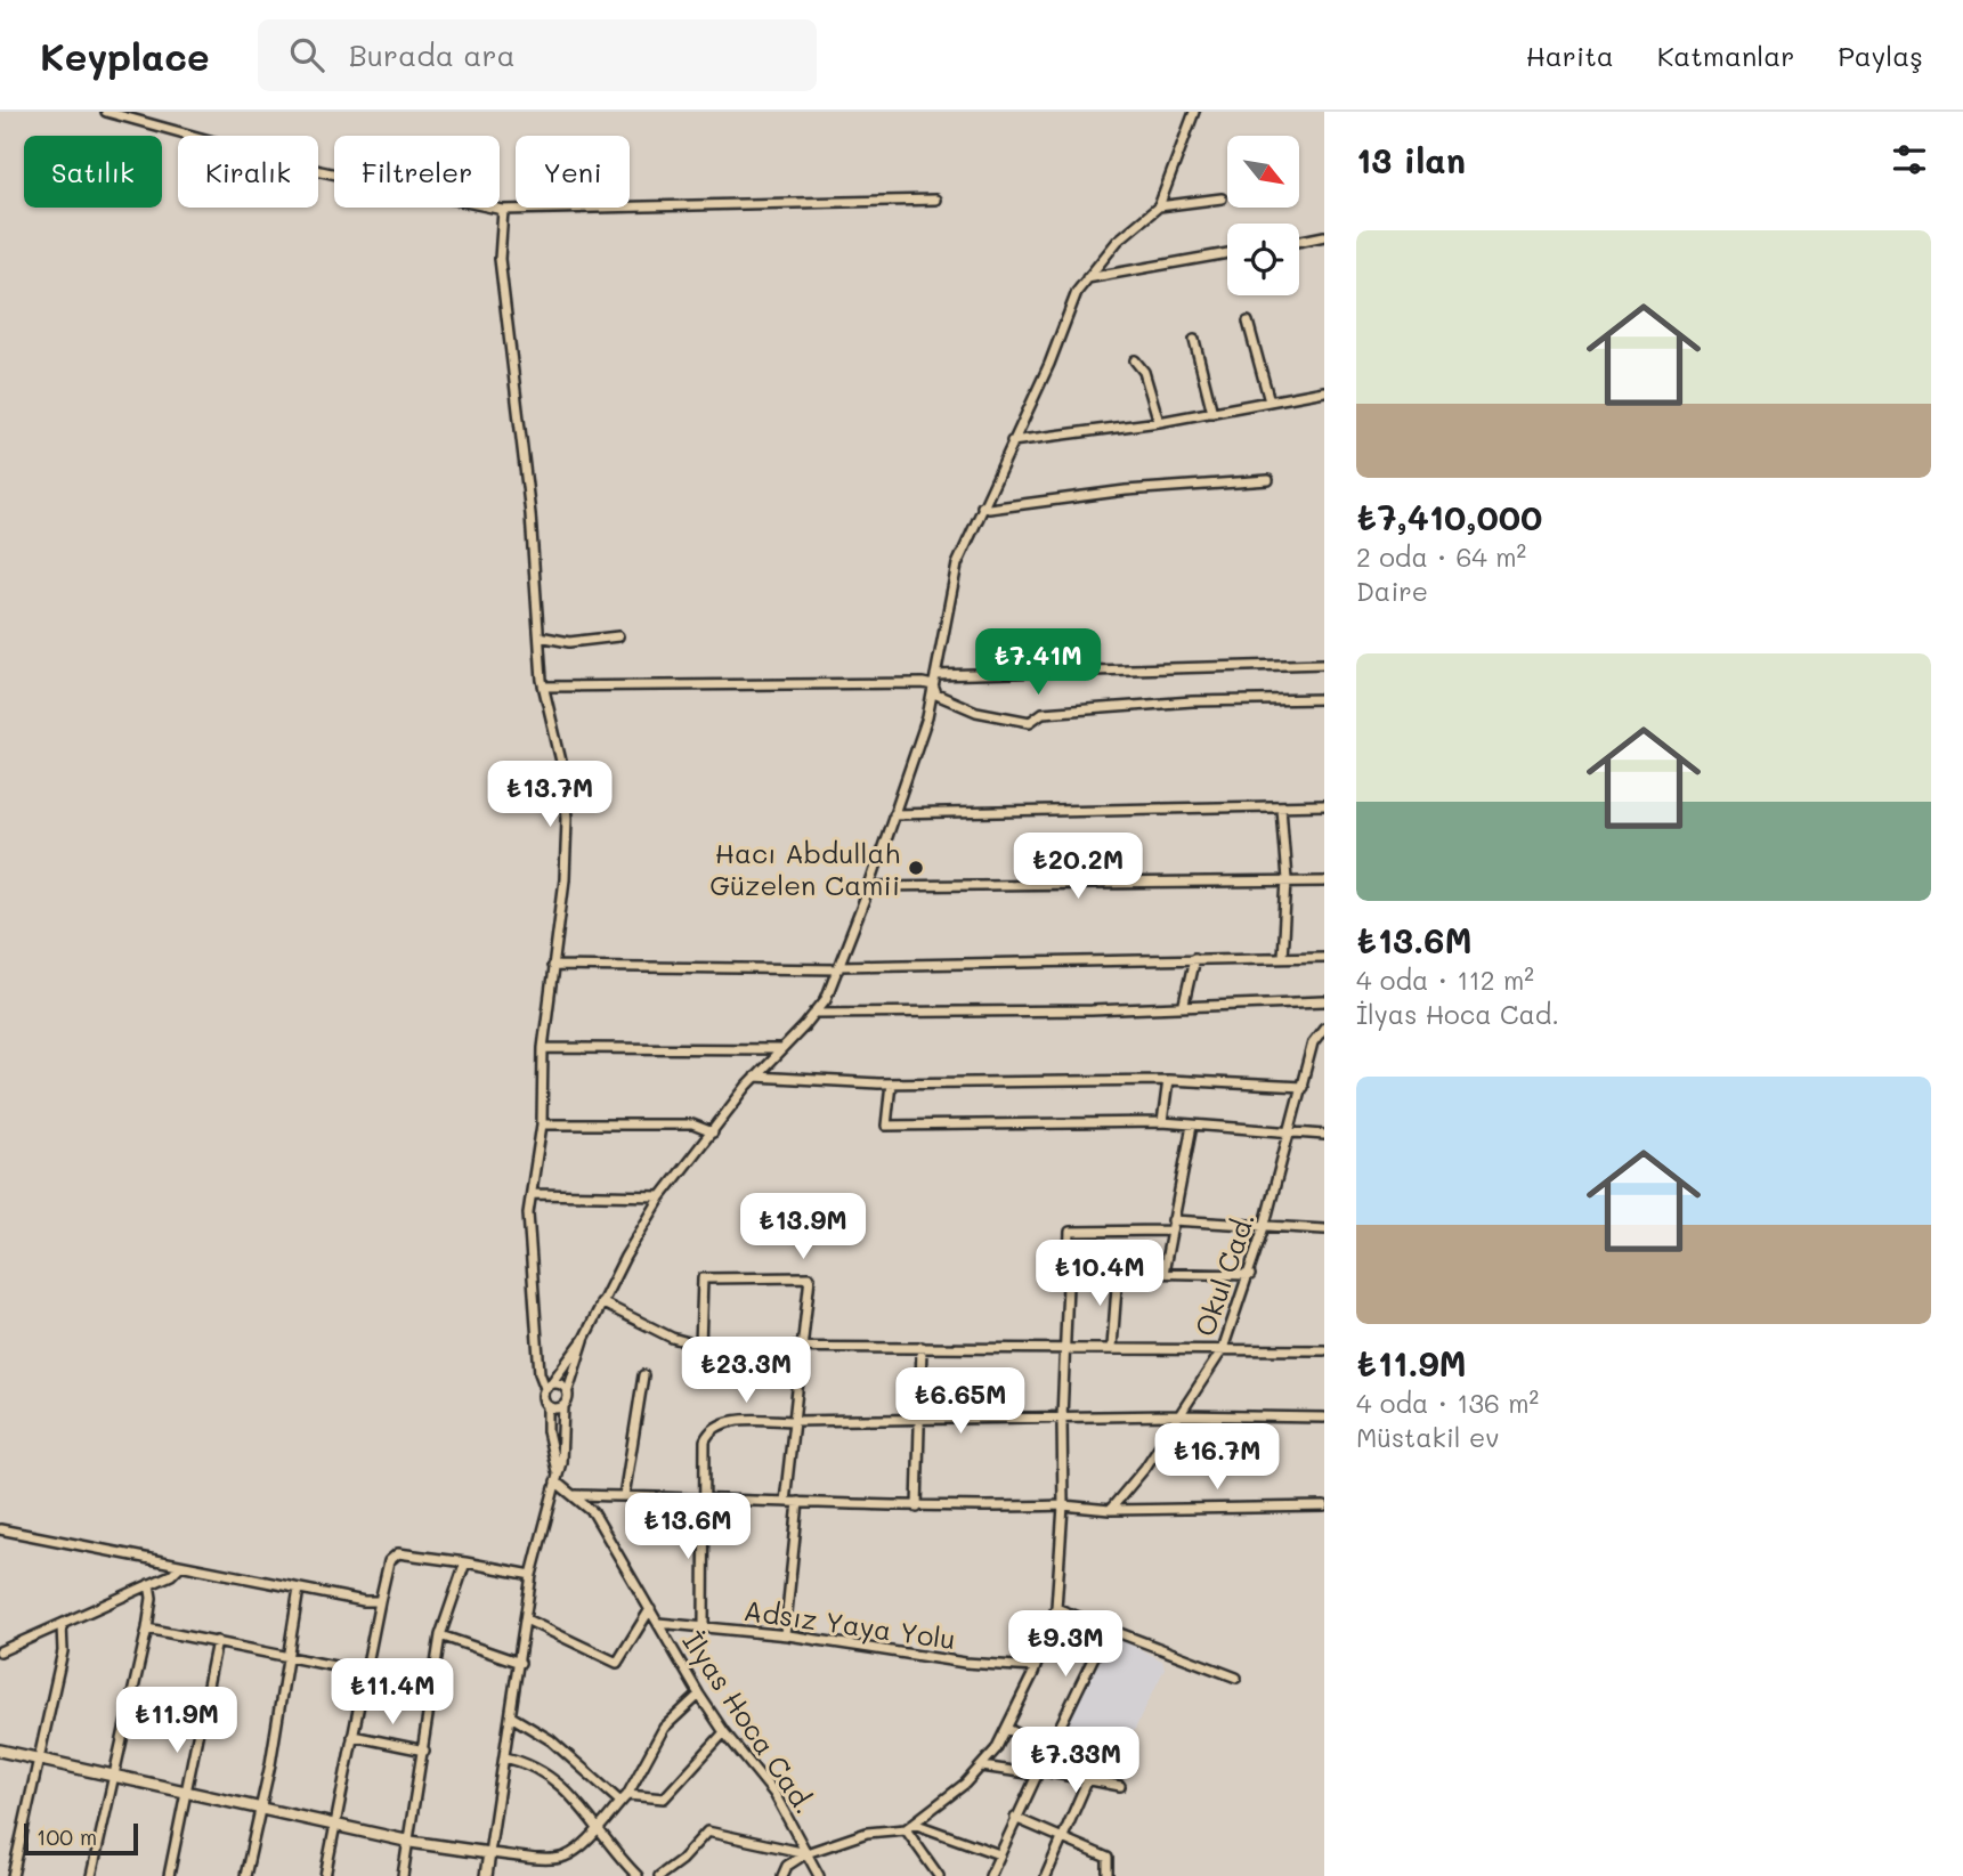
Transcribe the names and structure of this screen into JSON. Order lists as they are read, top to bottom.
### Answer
{
  "streets": {
    "street": ["Okul Cad.", "Adsız Yaya Yolu", "İlyas Hoca Cad."]
  },
  "crossings": [
    ["Adsız Yaya Yolu", "İlyas Hoca Cad."]
  ],
  "places": ["Hacı Abdullah Güzelen Camii"],
  "scale_bar": "100 m",
  "north": "bottom right",
  "page": {
    "header": "Keyplace",
    "search": "Burada ara",
    "nav": ["Harita", "Katmanlar", "Paylaş"],
    "heading": "13 ilan",
    "chip": [
      "Satılık",
      "Kiralık",
      "Filtreler",
      "Yeni"
    ],
    "list": [
      {
        "name": "₺7,410,000",
        "note": "2 oda · 64 m² · Daire"
      },
      {
        "name": "₺13.6M",
        "note": "4 oda · 112 m² · İlyas Hoca Cad."
      },
      {
        "name": "₺11.9M",
        "note": "4 oda · 136 m² · Müstakil ev"
      }
    ],
    "price": [
      "₺7.41M",
      "₺13.7M",
      "₺20.2M",
      "₺13.9M",
      "₺10.4M",
      "₺23.3M",
      "₺6.65M",
      "₺16.7M",
      "₺13.6M",
      "₺9.3M",
      "₺11.4M",
      "₺11.9M",
      "₺7.33M"
    ],
    "scale": "100 m"
  }
}
